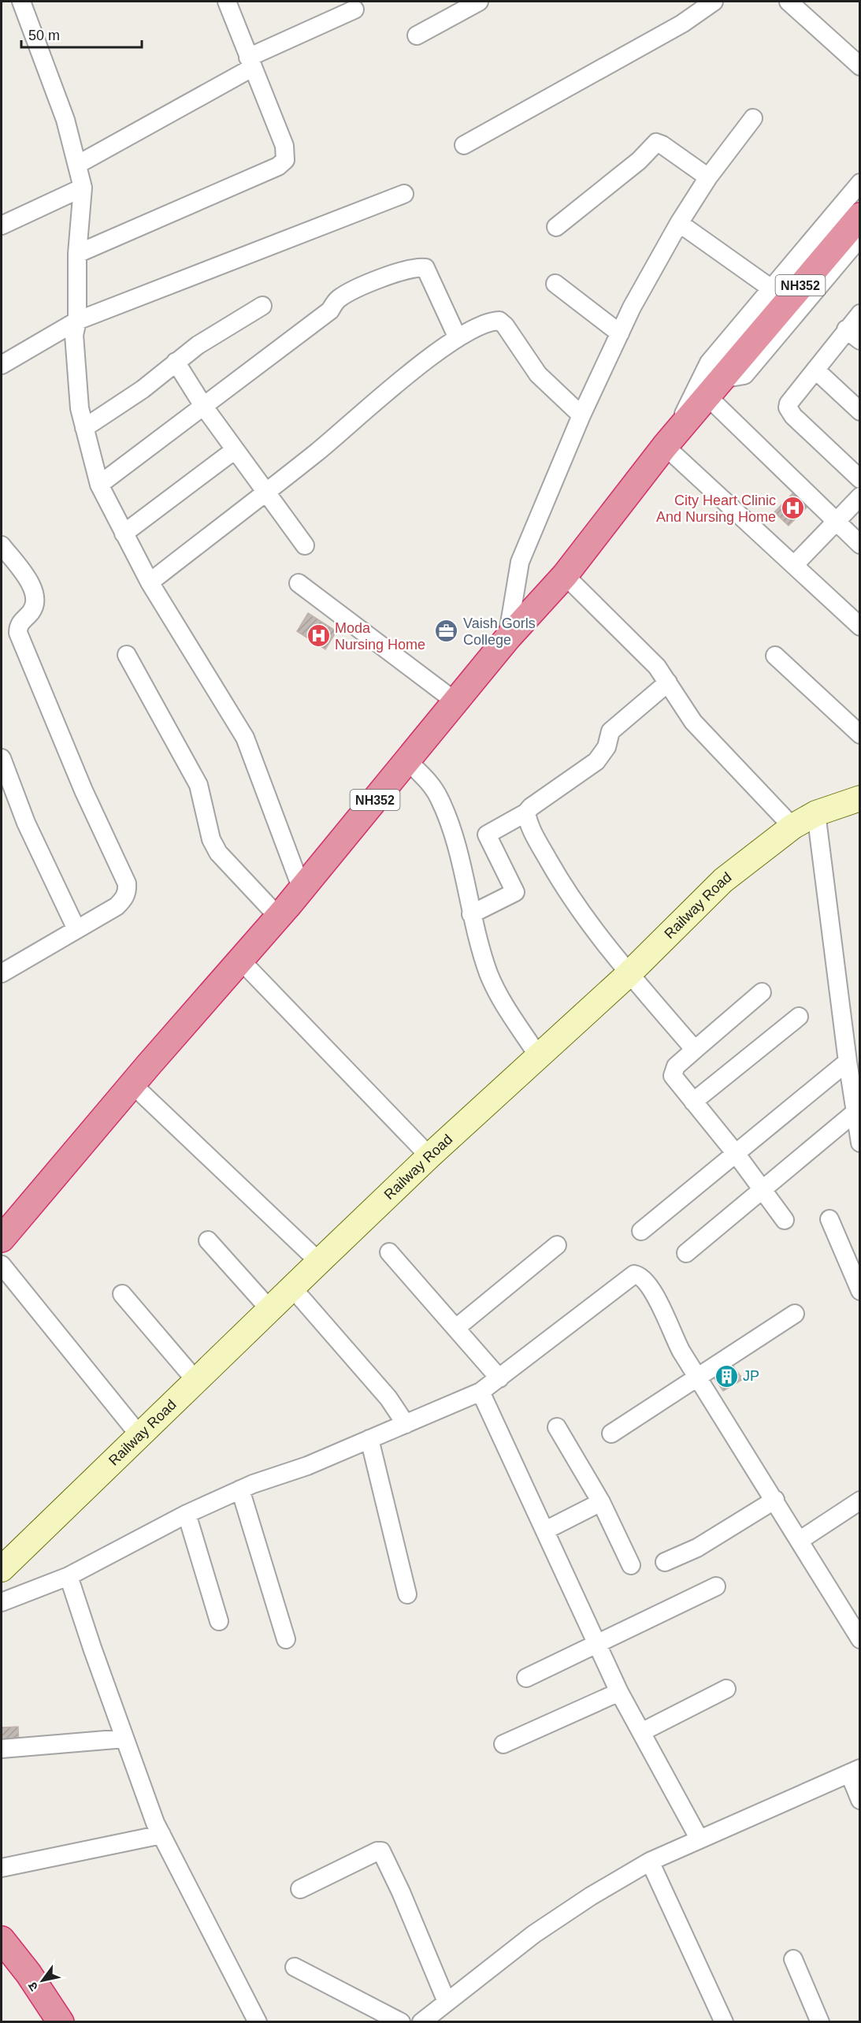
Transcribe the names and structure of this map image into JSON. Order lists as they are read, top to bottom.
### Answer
{
  "streets": {
    "highway": ["NH352"],
    "street": ["Railway Road"]
  },
  "places": {
    "hospital": ["City Heart Clinic And Nursing Home", "Moda Nursing Home"],
    "office": ["Vaish Gorls College"],
    "building": ["JP"]
  },
  "scale_bar": "50 m",
  "north": "bottom left"
}
